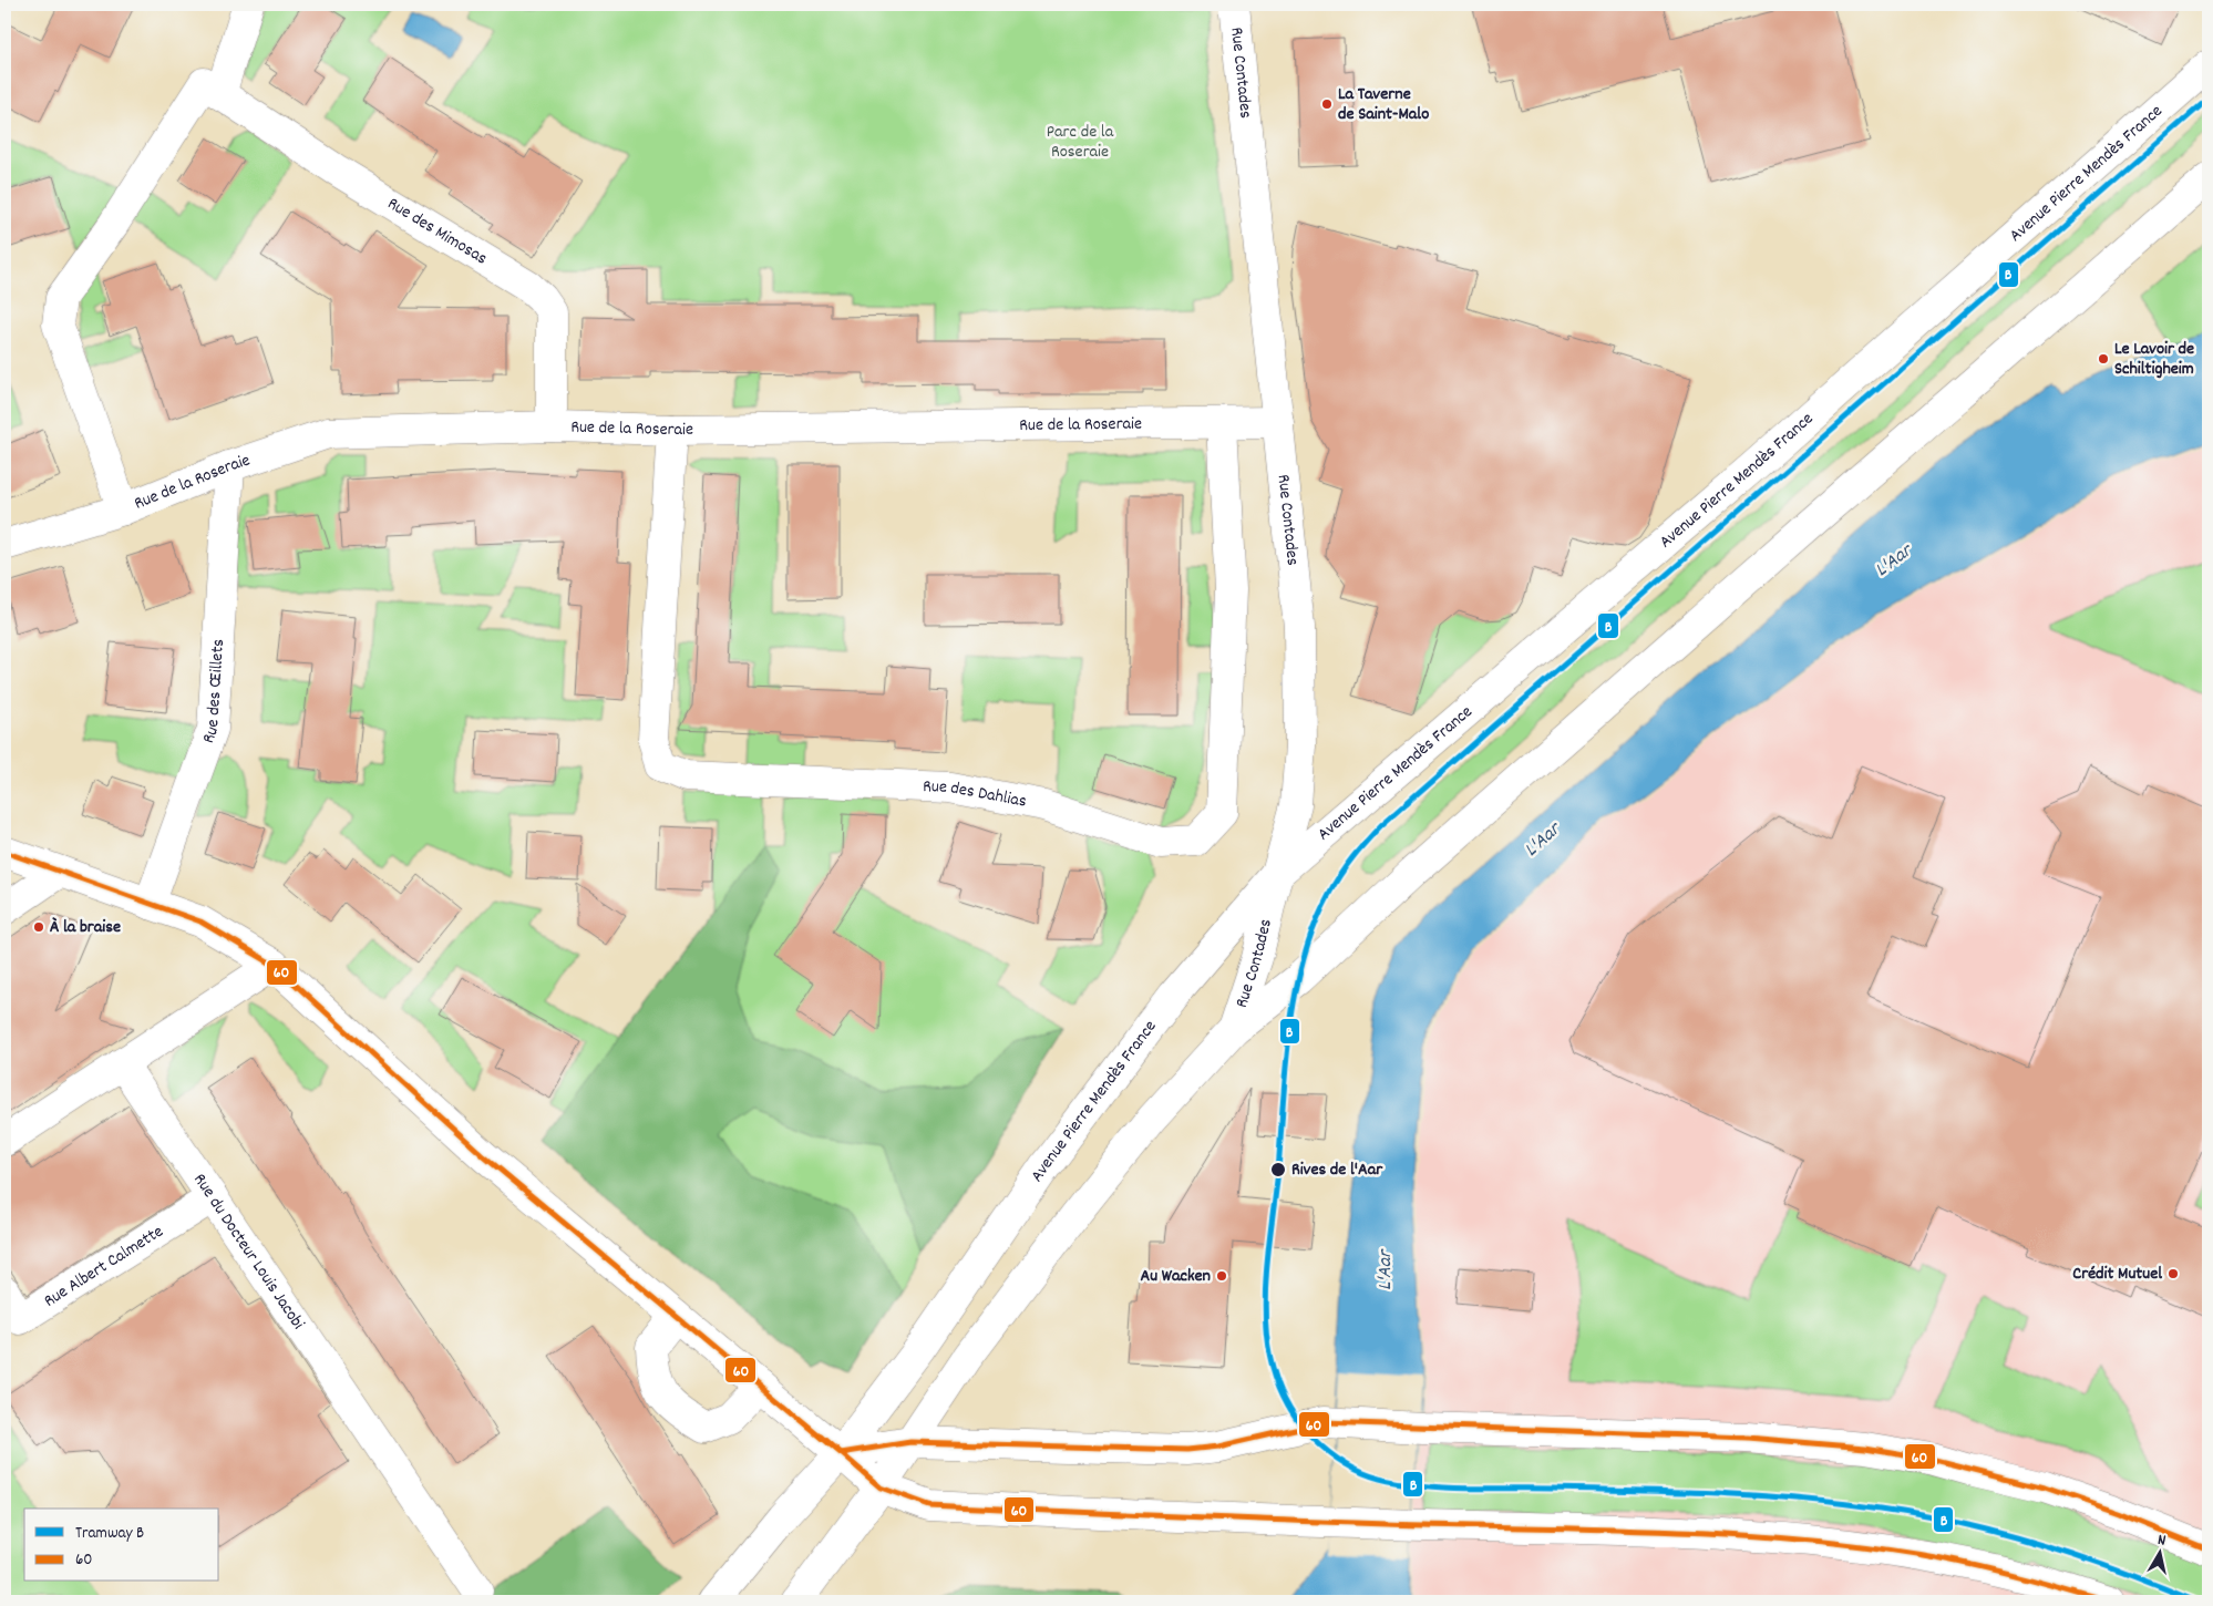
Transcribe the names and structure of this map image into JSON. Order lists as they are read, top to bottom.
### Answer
{
  "streets": {
    "street": [
      "Rue Contades",
      "Avenue Pierre Mendès France",
      "Rue des Mimosas",
      "Rue de la Roseraie",
      "Rue des Œillets",
      "Rue des Dahlias",
      "Rue du Docteur Louis Jacobi",
      "Rue Albert Calmette"
    ]
  },
  "crossings": [
    ["Rue Contades", "Avenue Pierre Mendès France"],
    ["Rue Contades", "Rue de la Roseraie"],
    ["Rue des Mimosas", "Rue de la Roseraie"],
    ["Rue de la Roseraie", "Rue des Œillets"],
    ["Rue de la Roseraie", "Rue des Dahlias"],
    ["Rue du Docteur Louis Jacobi", "Rue Albert Calmette"]
  ],
  "water": ["L'Aar"],
  "parks": ["Parc de la Roseraie"],
  "places": [
    "La Taverne de Saint-Malo",
    "Le Lavoir de Schiltigheim",
    "À la braise",
    "Rives de l'Aar",
    "Crédit Mutuel",
    "Au Wacken"
  ],
  "lines": ["tram line B", "transit line 60"],
  "legend": ["Tramway B", "60"],
  "north": "top"
}
